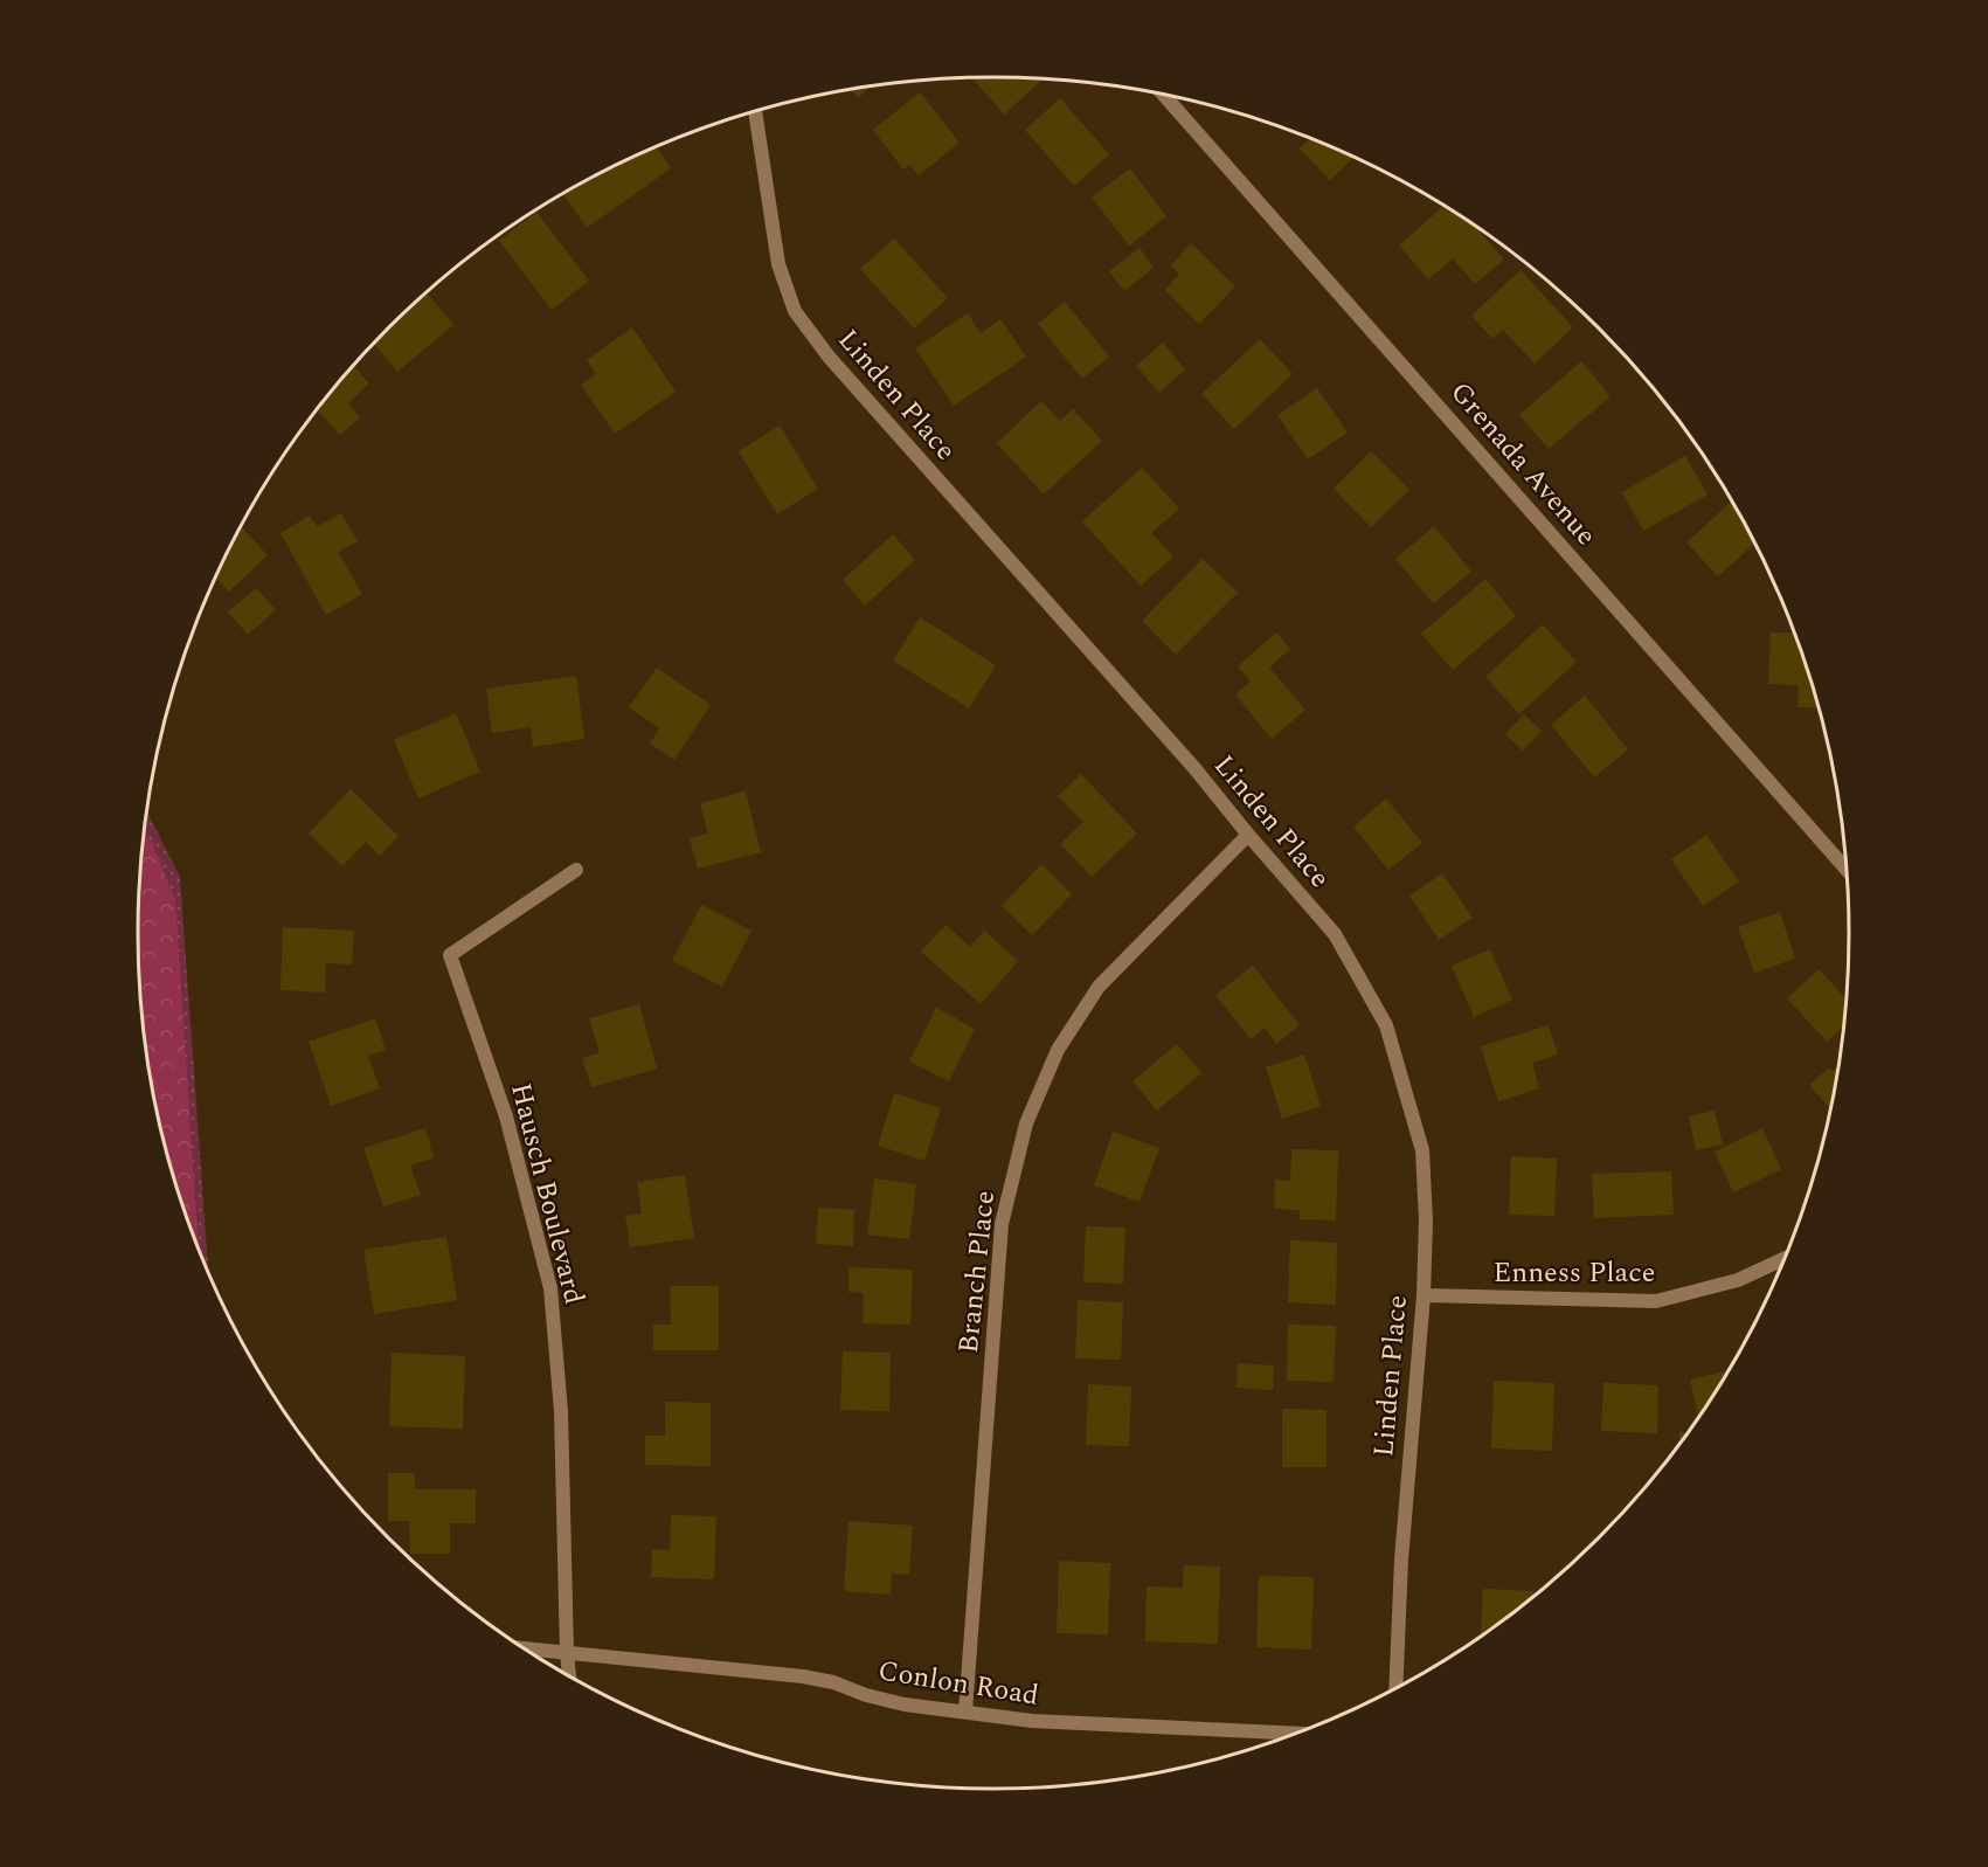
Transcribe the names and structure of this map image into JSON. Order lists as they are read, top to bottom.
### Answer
{
  "streets": {
    "street": [
      "Linden Place",
      "Grenada Avenue",
      "Hausch Boulevard",
      "Branch Place",
      "Enness Place",
      "Conlon Road"
    ]
  },
  "crossings": [
    ["Linden Place", "Branch Place"],
    ["Linden Place", "Enness Place"],
    ["Hausch Boulevard", "Conlon Road"],
    ["Branch Place", "Conlon Road"]
  ]
}
